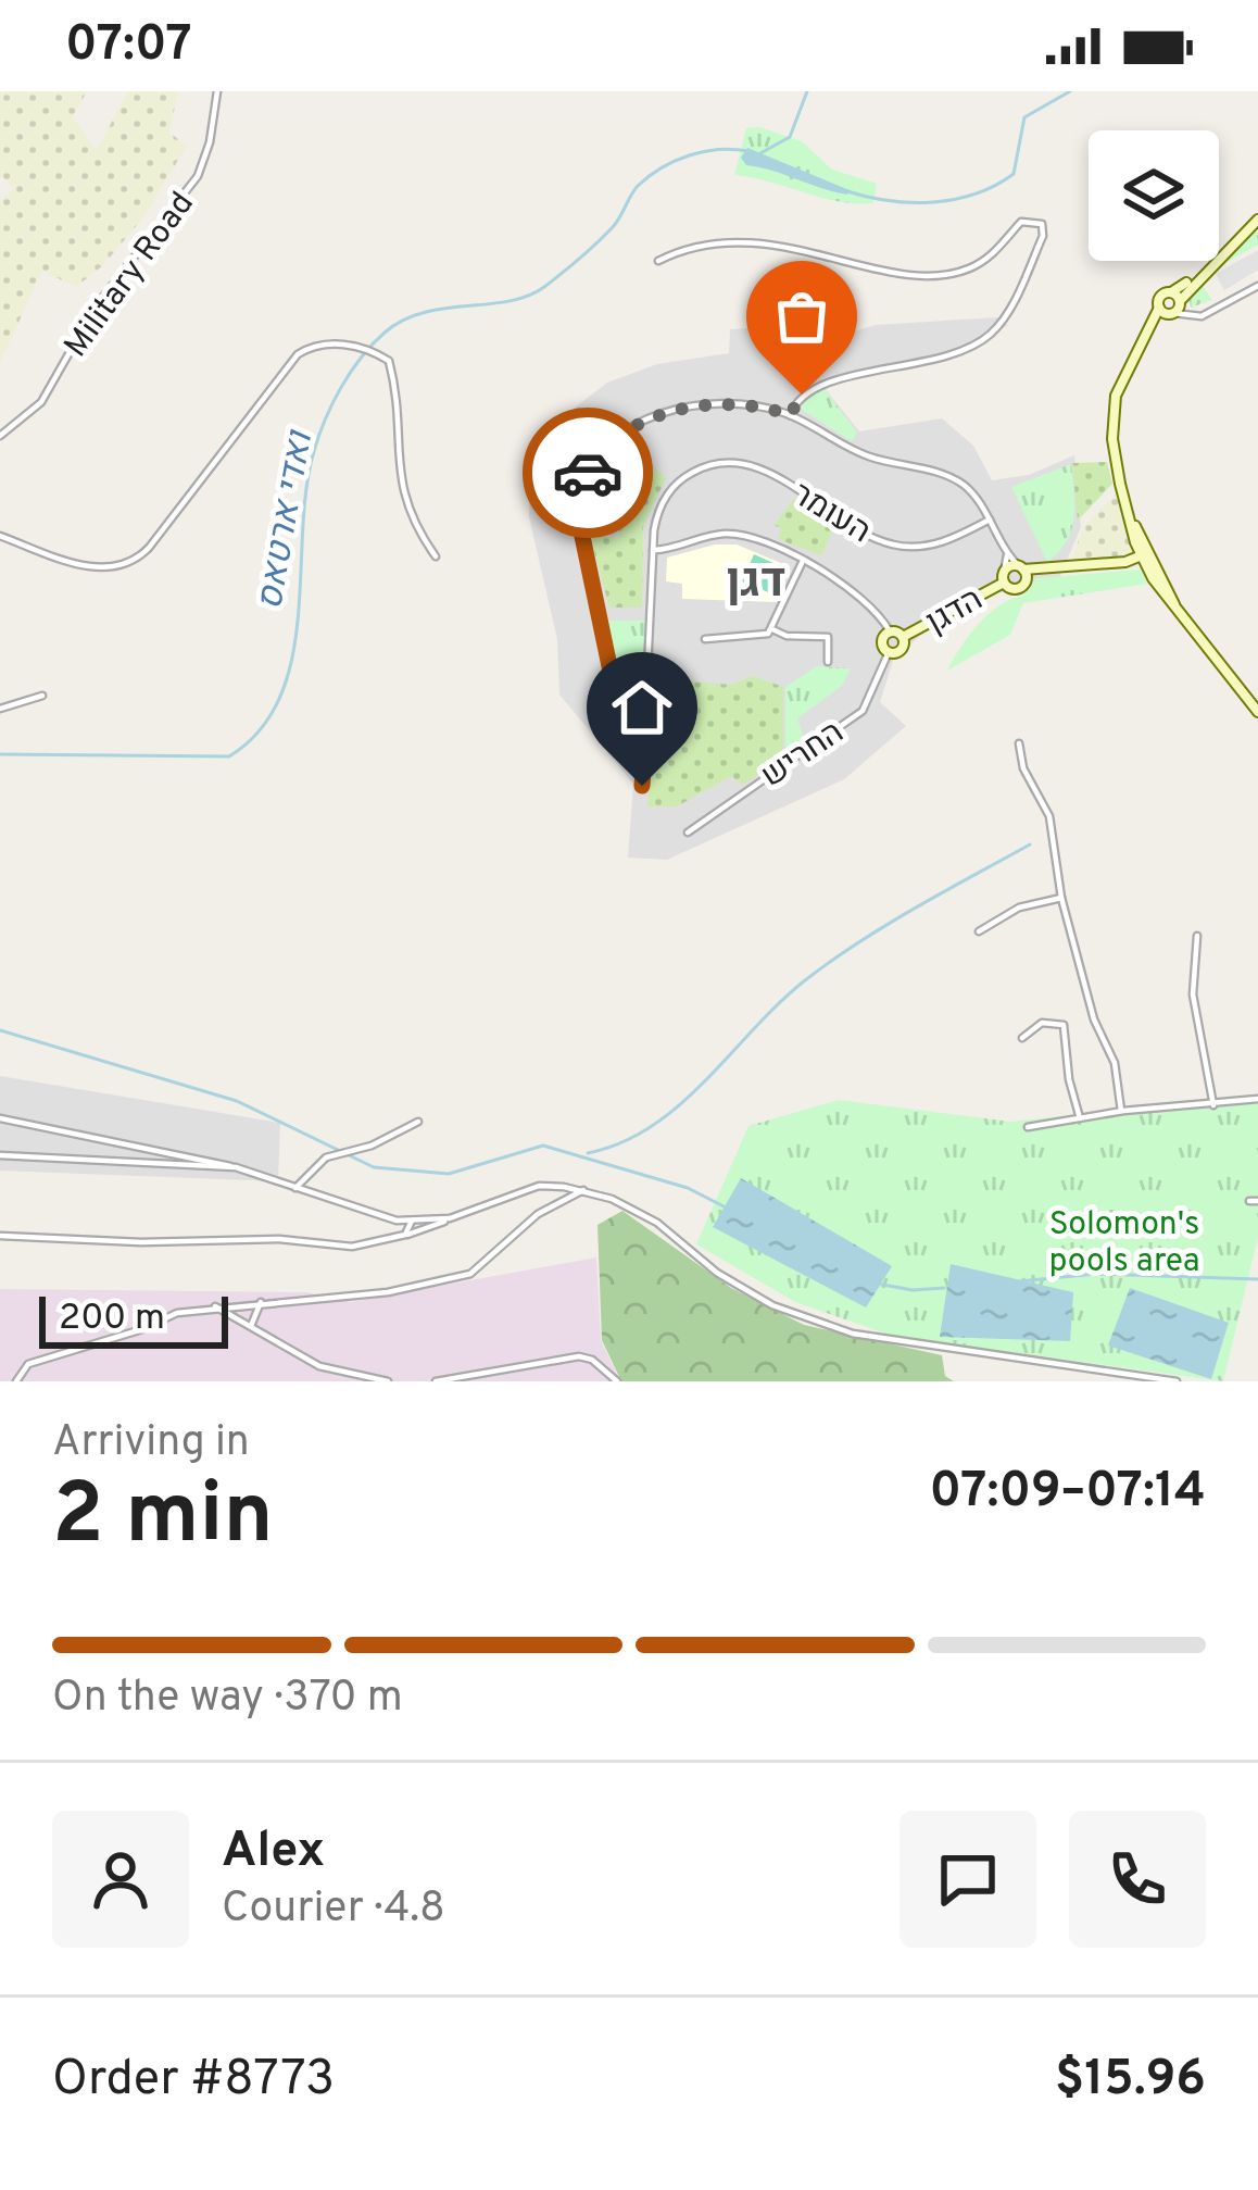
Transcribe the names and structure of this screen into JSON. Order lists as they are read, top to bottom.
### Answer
{
  "streets": {
    "street": [
      "Military Road",
      "העומר",
      "הדגן",
      "החריש"
    ]
  },
  "crossings": [
    ["הדגן", "החריש"]
  ],
  "districts": ["דגן"],
  "water": ["ואדי ארטאס"],
  "parks": ["Solomon's pools area"],
  "scale_bar": "200 m",
  "page": {
    "status": "07:07",
    "scale": "200 m",
    "heading": ["2 min", "Arriving in", "07:09–07:14"],
    "panel": [
      "Alex",
      "Courier · 4.8",
      "Order #8773",
      "$15.96"
    ],
    "bar": "On the way · 370 m"
  }
}
